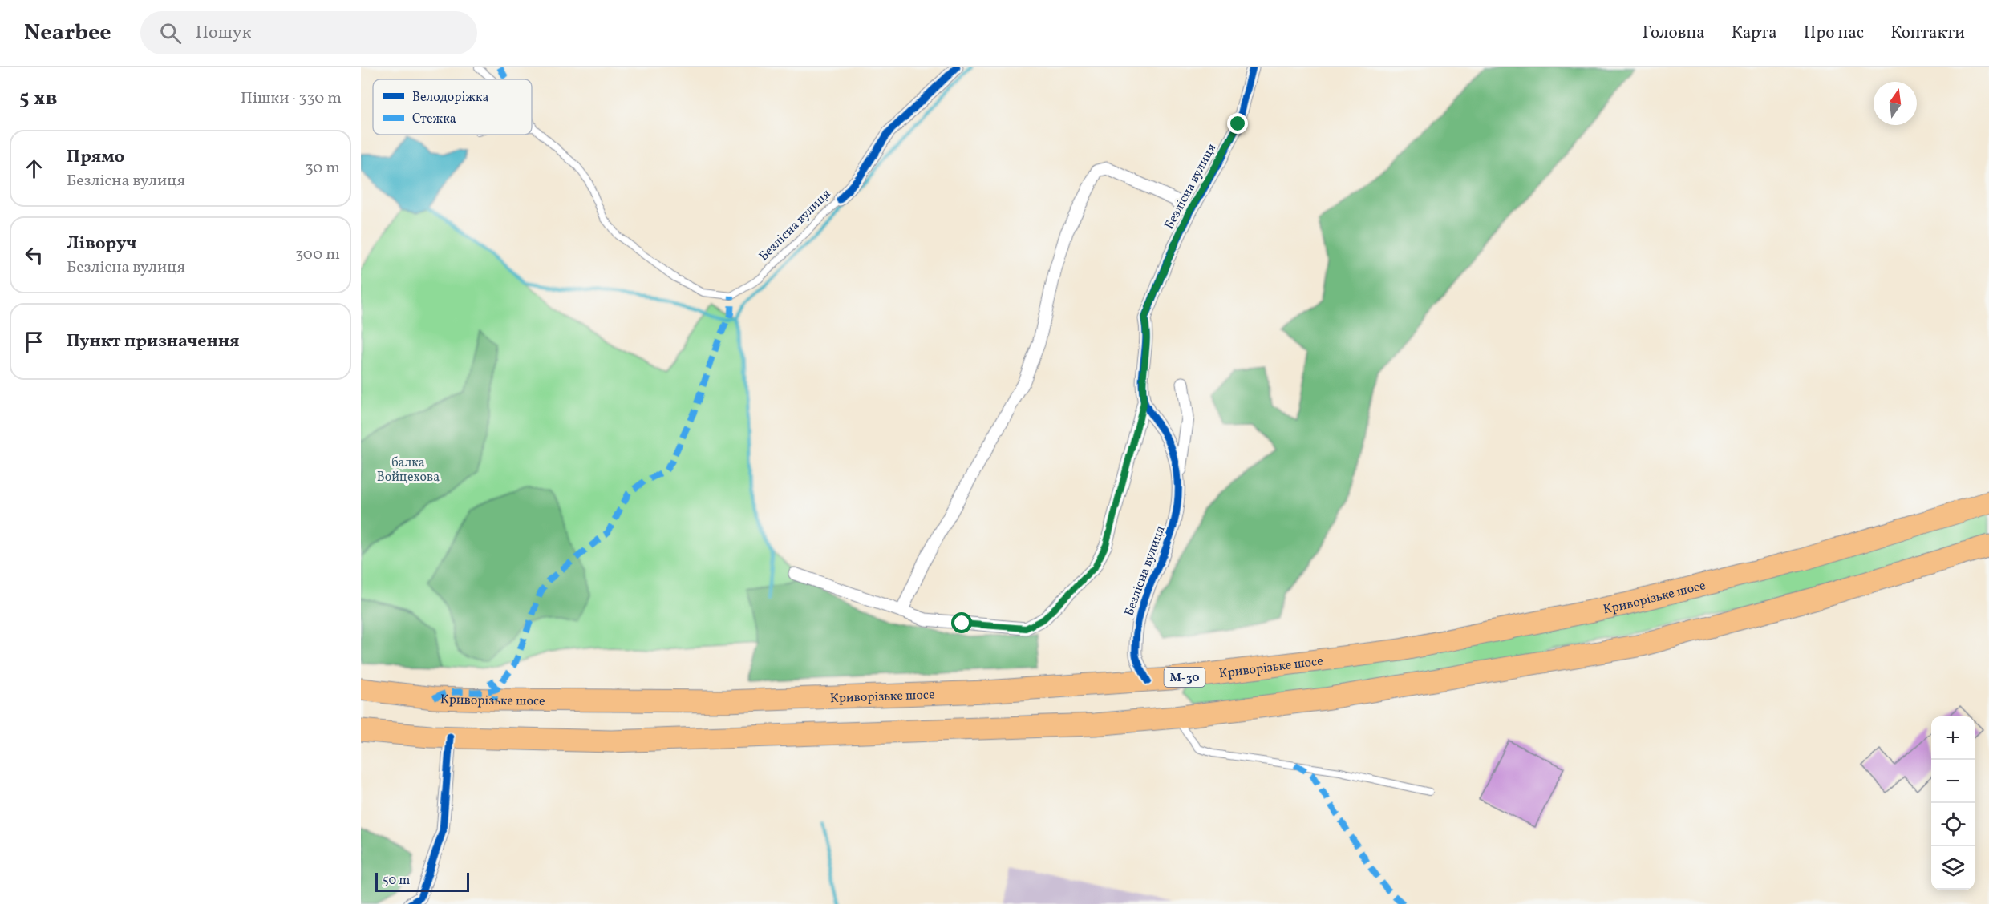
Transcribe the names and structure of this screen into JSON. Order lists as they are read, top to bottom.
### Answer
{
  "streets": {
    "highway": ["Криворізьке шосе", "М-30"],
    "street": ["Безлісна вулиця"]
  },
  "crossings": [
    ["Безлісна вулиця", "Криворізьке шосе"]
  ],
  "parks": ["балка Войцехова"],
  "legend": ["Велодоріжка", "Стежка"],
  "scale_bar": "50 m",
  "north": "top",
  "page": {
    "header": "Nearbee",
    "search": "Пошук",
    "nav": [
      "Головна",
      "Карта",
      "Про нас",
      "Контакти"
    ],
    "heading": ["5 хв", "Пішки · 330 m"],
    "list": [
      ["Прямо", "Безлісна вулиця", "30 m"],
      ["Ліворуч", "Безлісна вулиця", "300 m"],
      "Пункт призначення"
    ],
    "map_buttons": ["+", "−"],
    "scale": "50 m"
  }
}
